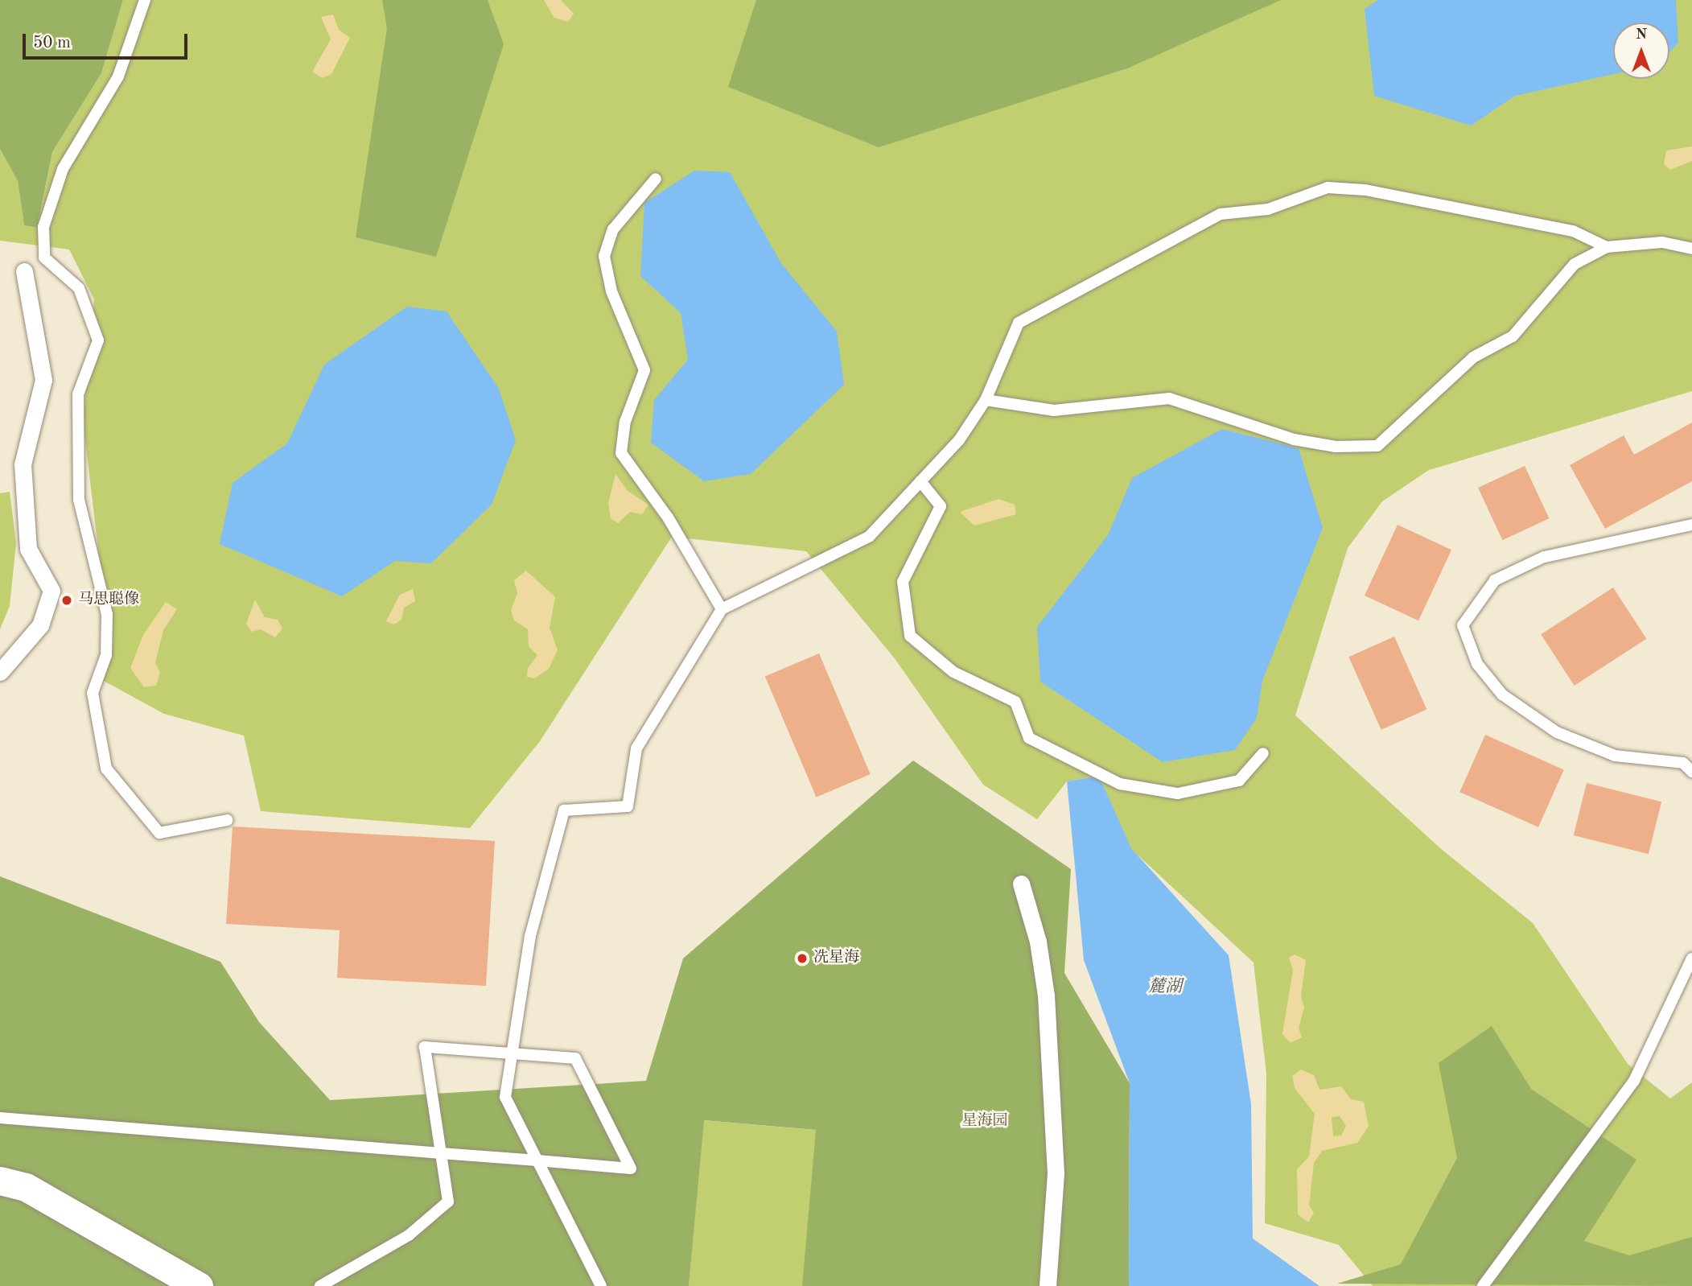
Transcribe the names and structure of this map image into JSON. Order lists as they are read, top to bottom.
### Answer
{
  "water": ["麓湖"],
  "parks": ["星海园"],
  "places": ["马思聪像", "冼星海"],
  "scale_bar": "50 m",
  "north": "top"
}
